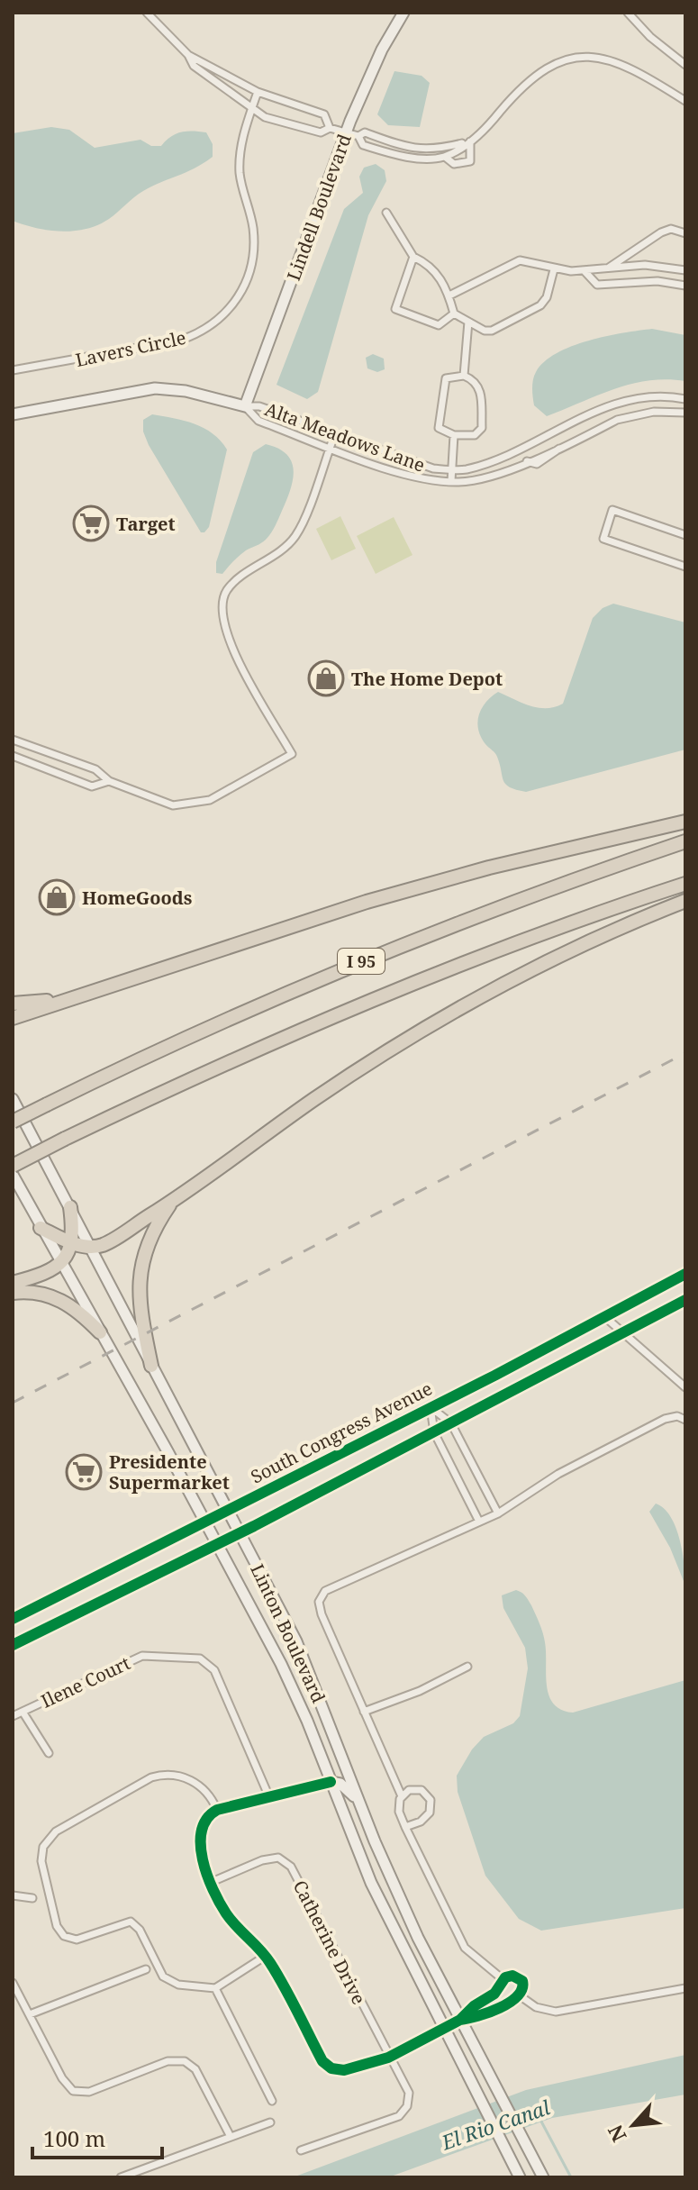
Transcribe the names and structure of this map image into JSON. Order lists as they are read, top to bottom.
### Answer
{
  "streets": {
    "highway": ["I 95"],
    "main road": ["Lindell Boulevard", "South Congress Avenue", "Linton Boulevard"],
    "street": [
      "Lavers Circle",
      "Alta Meadows Lane",
      "Ilene Court",
      "Catherine Drive"
    ]
  },
  "crossings": [
    ["Lindell Boulevard", "Alta Meadows Lane"],
    ["South Congress Avenue", "Linton Boulevard"]
  ],
  "water": ["El Rio Canal"],
  "places": {
    "supermarket": ["Target", "Presidente Supermarket"],
    "shop": ["The Home Depot", "HomeGoods"]
  },
  "scale_bar": "100 m",
  "north": "bottom left"
}
